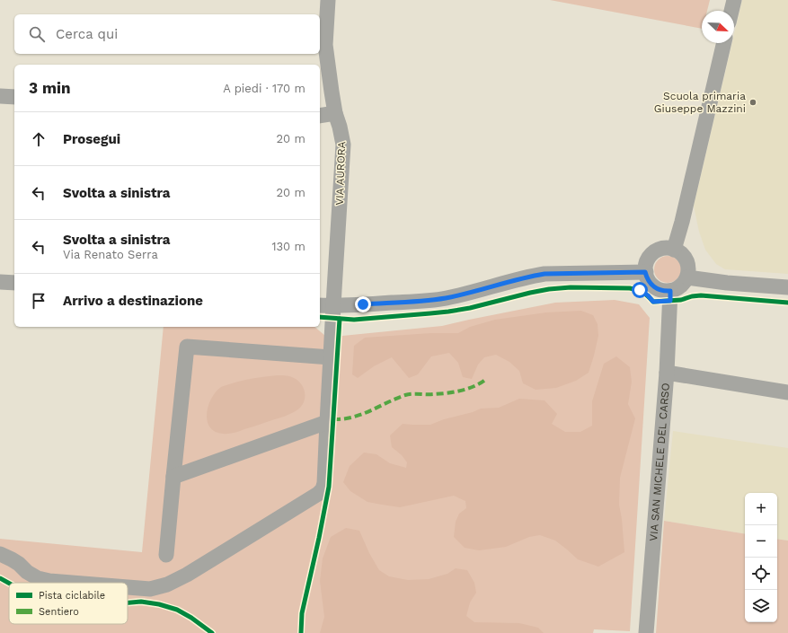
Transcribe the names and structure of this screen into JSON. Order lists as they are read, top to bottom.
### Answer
{
  "streets": {
    "street": ["VIA AURORA", "VIA SAN MICHELE DEL CARSO"]
  },
  "places": ["Scuola primaria Giuseppe Mazzini"],
  "legend": ["Pista ciclabile", "Sentiero"],
  "north": "bottom right",
  "page": {
    "search": "Cerca qui",
    "heading": ["3 min", "A piedi · 170 m"],
    "list": [
      ["Prosegui", "20 m"],
      ["Svolta a sinistra", "20 m"],
      ["Svolta a sinistra", "Via Renato Serra", "130 m"],
      "Arrivo a destinazione"
    ],
    "map_buttons": ["+", "−"]
  }
}
